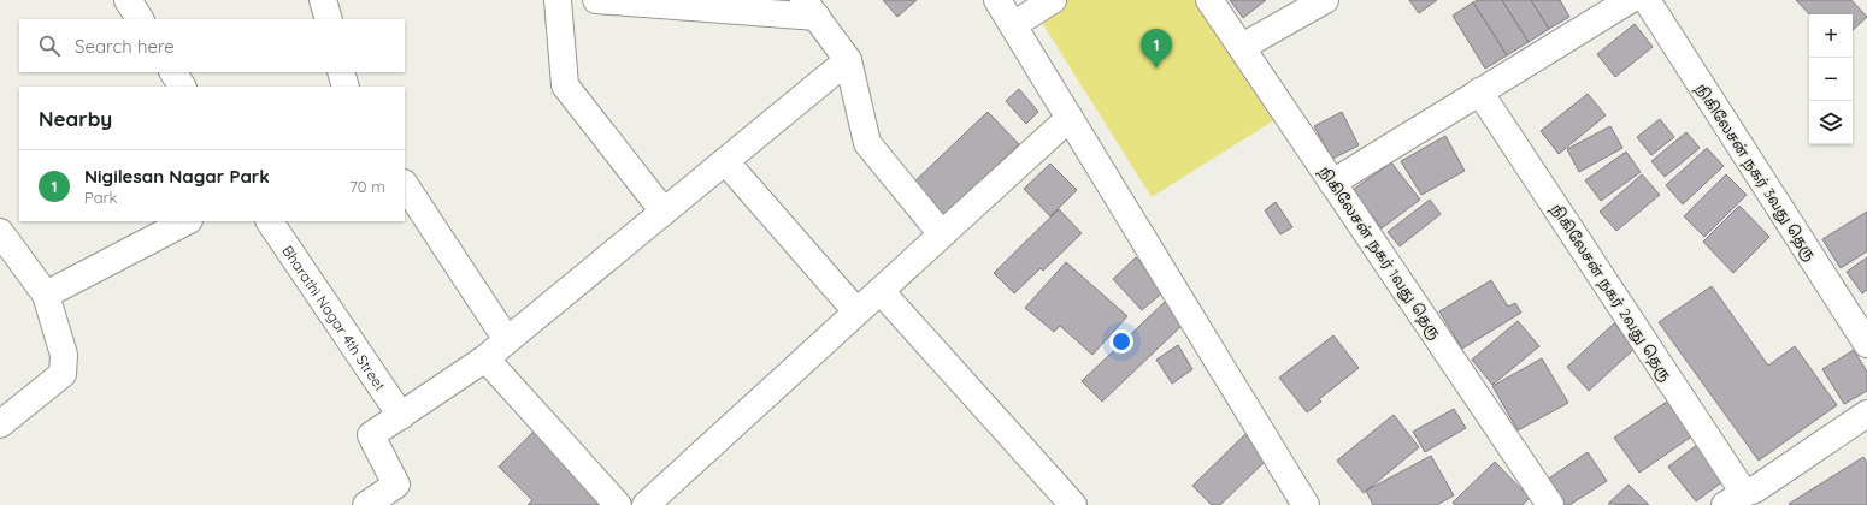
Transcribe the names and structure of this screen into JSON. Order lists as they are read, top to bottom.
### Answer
{
  "streets": {
    "street": [
      "நிகிலேசன் நகர் 3வது தெரு",
      "நிகிலேசன் நகர் 1வது தெரு",
      "நிகிலேசன் நகர் 2வது தெரு",
      "Bharathi Nagar 4th Street"
    ]
  },
  "page": {
    "map_buttons": ["+", "−"],
    "search": "Search here",
    "pins": "1",
    "heading": "Nearby",
    "list": [
      {
        "mark": "1",
        "name": "Nigilesan Nagar Park",
        "note": "Park",
        "value": "70 m"
      }
    ]
  }
}
